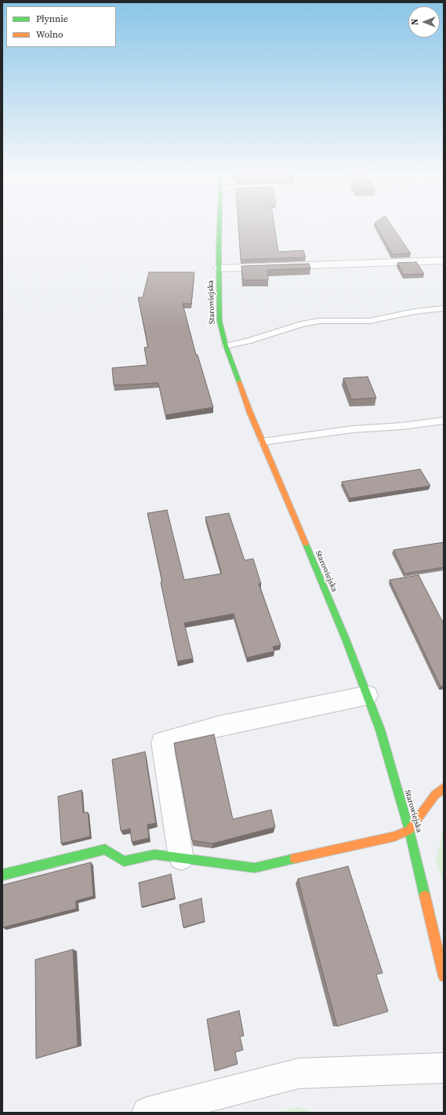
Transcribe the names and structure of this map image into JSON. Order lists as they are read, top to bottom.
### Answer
{
  "streets": {
    "street": ["Starowiejska"]
  },
  "legend": ["Płynnie", "Wolno"],
  "north": "left"
}
